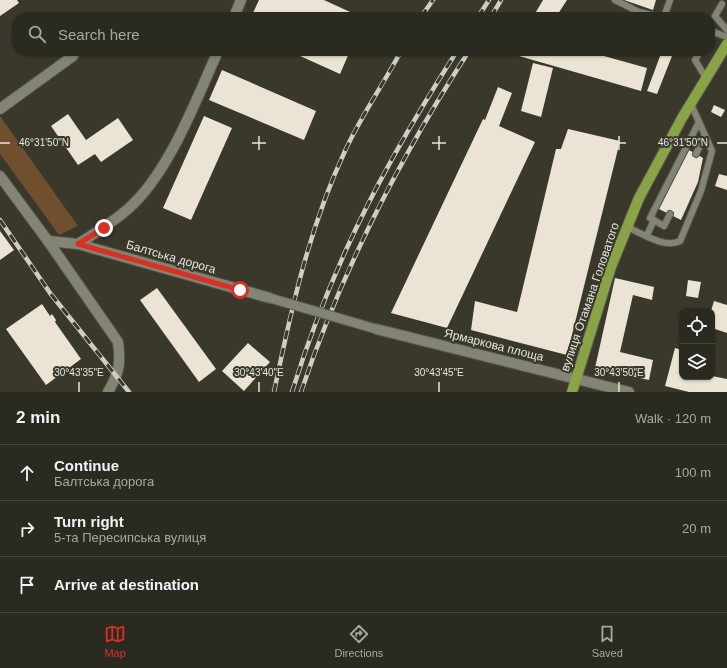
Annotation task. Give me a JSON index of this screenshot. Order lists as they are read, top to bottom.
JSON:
{
  "streets": {
    "main road": ["вулиця Отамана Головатого"],
    "street": ["Балтська дорога", "Ярмаркова площа"]
  },
  "crossings": [
    ["вулиця Отамана Головатого", "Ярмаркова площа"]
  ],
  "page": {
    "search": "Search here",
    "heading": ["2 min", "Walk · 120 m"],
    "list": [
      ["Continue", "Балтська дорога", "100 m"],
      ["Turn right", "5-та Пересипська вулиця", "20 m"],
      "Arrive at destination"
    ],
    "nav": ["Map", "Directions", "Saved"]
  },
  "coordinates": [
    "46°31'50\"N",
    "30°43'35\"E",
    "30°43'40\"E",
    "30°43'45\"E",
    "30°43'50\"E"
  ]
}
